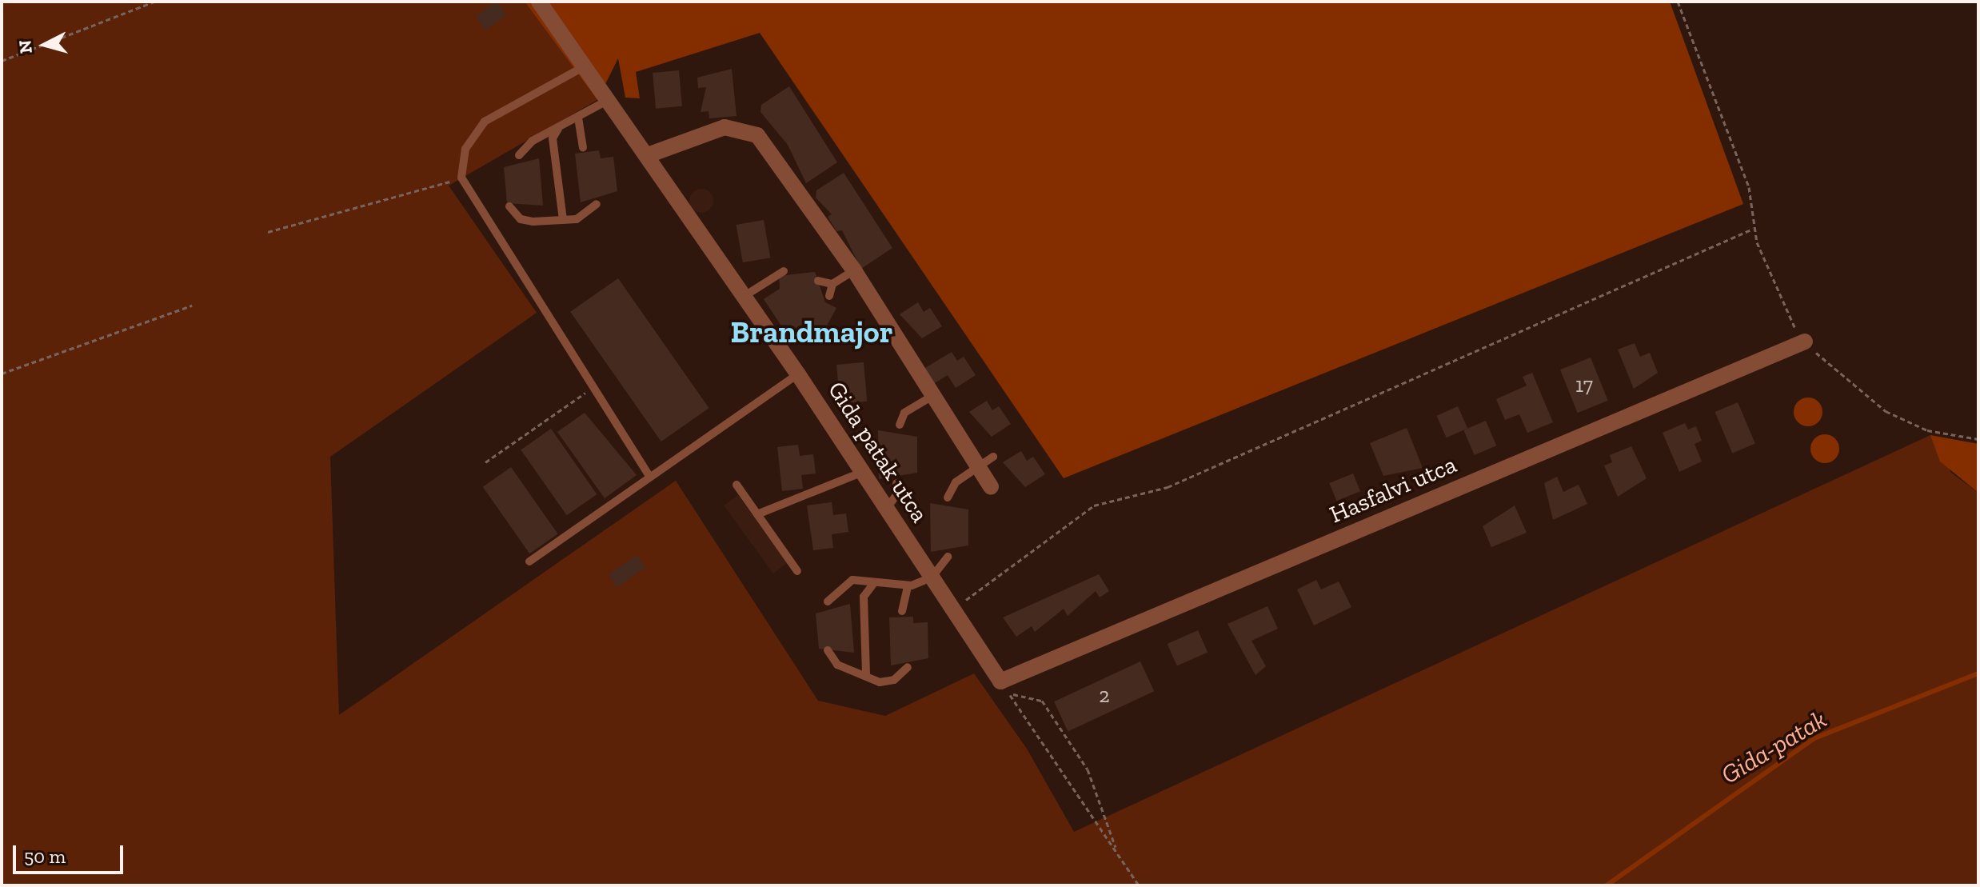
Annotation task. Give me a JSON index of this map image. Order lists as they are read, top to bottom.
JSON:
{
  "streets": {
    "street": ["Gida patak utca", "Hasfalvi utca"]
  },
  "crossings": [
    ["Gida patak utca", "Hasfalvi utca"]
  ],
  "districts": ["Brandmajor"],
  "water": ["Gida-patak"],
  "house_numbers": ["17", "2"],
  "scale_bar": "50 m",
  "north": "left"
}
